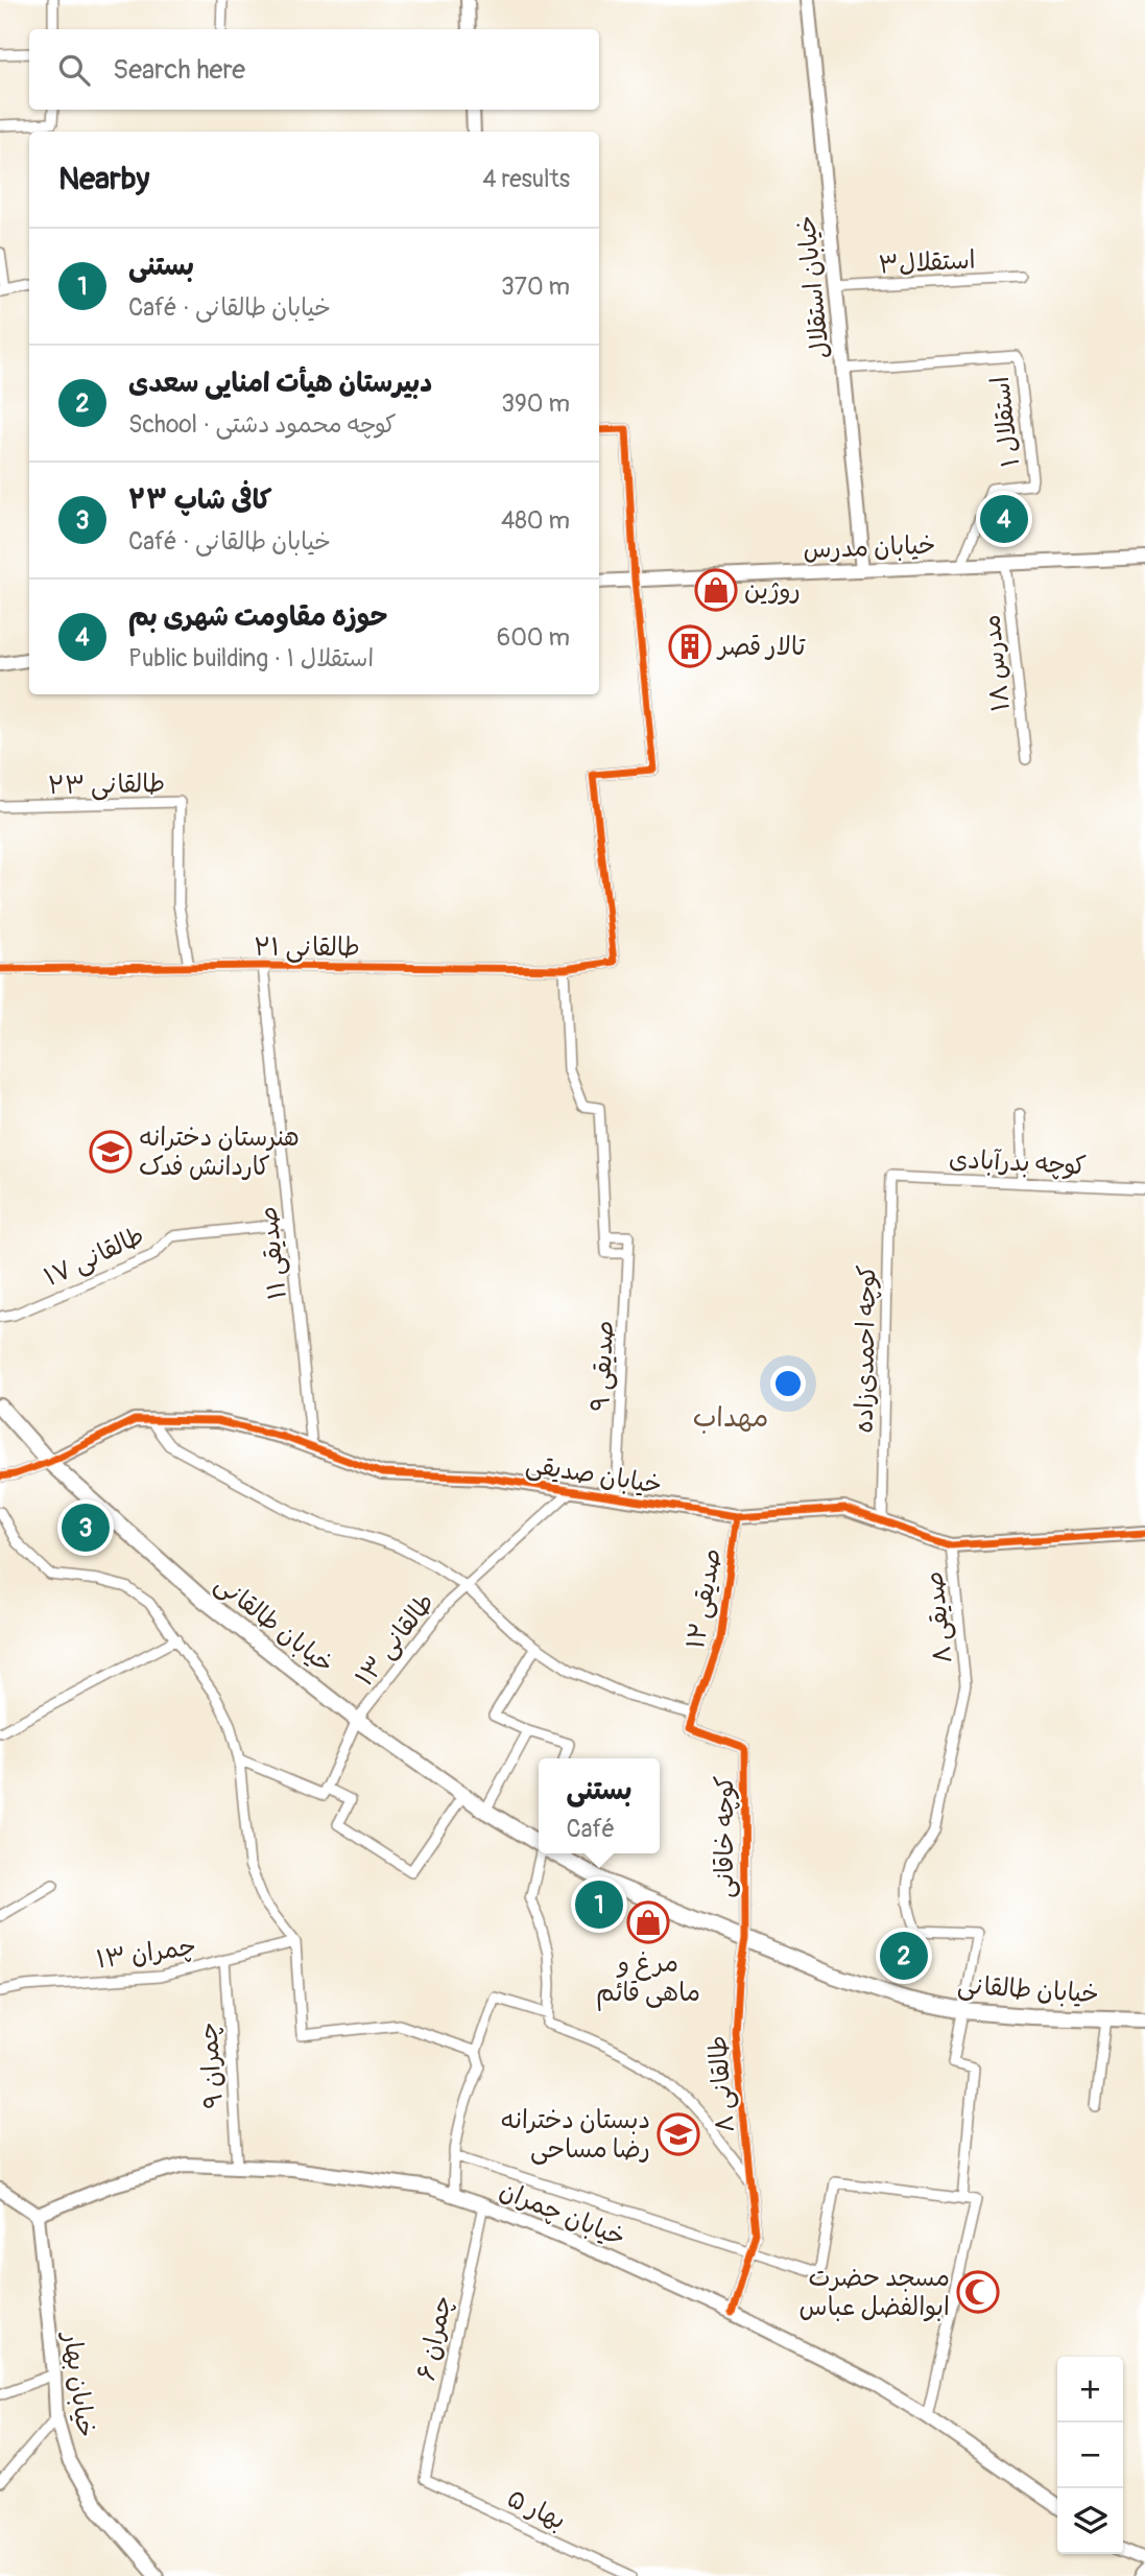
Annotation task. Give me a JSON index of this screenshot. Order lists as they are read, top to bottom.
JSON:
{
  "streets": {
    "main road": ["خیابان طالقانی"],
    "street": [
      "استقلال۳",
      "خیابان استقلال",
      "استقلال ۱",
      "خیابان مدرس",
      "مدرس ۱۸",
      "طالقانی ۲۳",
      "طالقانی ۲۱",
      "کوچه بدرآبادی",
      "صدیقی ۱۱",
      "طالقانی ۱۷",
      "کوچه احمدی‌زاده",
      "صدیقی ۹",
      "خیابان صدیقی",
      "صدیقی ۱۲",
      "صدیقی ۸",
      "طالقانی ۱۳",
      "کوچه خاقانی",
      "چمران ۱۳",
      "چمران ۹",
      "طالقانی ۸",
      "خیابان چمران",
      "چمران ۶",
      "خیابان بهار",
      "بهار ۵"
    ]
  },
  "crossings": [
    ["استقلال۳", "خیابان استقلال"],
    ["خیابان استقلال", "استقلال ۱"],
    ["خیابان استقلال", "خیابان مدرس"],
    ["استقلال ۱", "خیابان مدرس"],
    ["خیابان مدرس", "مدرس ۱۸"],
    ["خیابان مدرس", "طالقانی ۲۱"],
    ["طالقانی ۲۳", "طالقانی ۲۱"],
    ["طالقانی ۲۱", "صدیقی ۱۱"],
    ["کوچه بدرآبادی", "کوچه احمدی‌زاده"],
    ["صدیقی ۱۱", "طالقانی ۱۷"],
    ["صدیقی ۱۱", "خیابان صدیقی"],
    ["کوچه احمدی‌زاده", "خیابان صدیقی"],
    ["صدیقی ۹", "خیابان صدیقی"],
    ["خیابان صدیقی", "صدیقی ۱۲"],
    ["خیابان صدیقی", "صدیقی ۸"],
    ["خیابان صدیقی", "خیابان طالقانی"],
    ["خیابان صدیقی", "طالقانی ۱۳"],
    ["صدیقی ۱۲", "کوچه خاقانی"],
    ["صدیقی ۸", "خیابان طالقانی"],
    ["خیابان طالقانی", "طالقانی ۱۳"],
    ["خیابان طالقانی", "کوچه خاقانی"],
    ["خیابان طالقانی", "طالقانی ۸"],
    ["کوچه خاقانی", "طالقانی ۸"],
    ["چمران ۱۳", "چمران ۹"],
    ["چمران ۹", "خیابان چمران"],
    ["طالقانی ۸", "خیابان چمران"],
    ["خیابان چمران", "چمران ۶"],
    ["خیابان چمران", "خیابان بهار"],
    ["چمران ۶", "بهار ۵"]
  ],
  "districts": ["مهداب"],
  "places": {
    "shop": ["روژین", "مرغ و ماهی قائم"],
    "building": ["تالار قصر"],
    "school or university": ["هنرستان دخترانه کاردانش فدک", "دبستان دخترانه رضا مساحی"],
    "mosque": ["مسجد حضرت ابوالفضل عباس"]
  },
  "page": {
    "search": "Search here",
    "heading": ["Nearby", "4 results"],
    "list": [
      {
        "mark": "1",
        "name": "بستنی",
        "note": "Café · خیابان طالقانی",
        "value": "370 m"
      },
      {
        "mark": "2",
        "name": "دبیرستان هیأت امنایی سعدی",
        "note": "School · کوچه محمود دشتی",
        "value": "390 m"
      },
      {
        "mark": "3",
        "name": "کافی شاپ ۲۳",
        "note": "Café · خیابان طالقانی",
        "value": "480 m"
      },
      {
        "mark": "4",
        "name": "حوزه مقاومت شهری بم",
        "note": "Public building · استقلال ۱",
        "value": "600 m"
      }
    ],
    "pins": [
      "4",
      "3",
      "1",
      "2"
    ],
    "popup": ["بستنی", "Café"],
    "map_buttons": ["+", "−"]
  }
}
